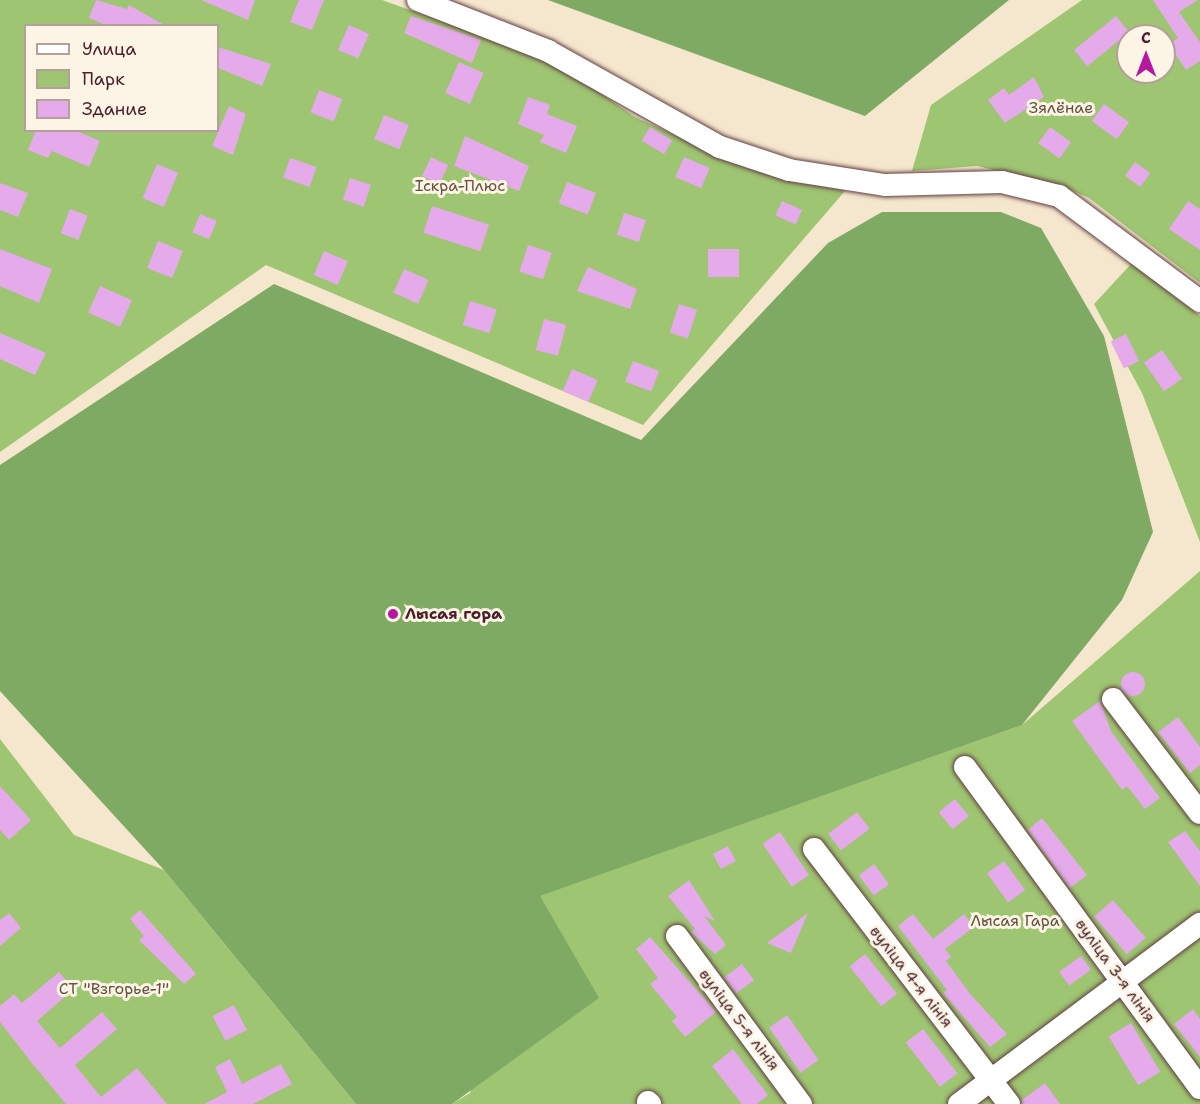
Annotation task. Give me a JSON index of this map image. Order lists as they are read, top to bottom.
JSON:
{
  "streets": {
    "street": ["вуліца 3-я лінія", "вуліца 4-я лінія", "вуліца 5-я лінія"]
  },
  "parks": [
    "Зялёнае",
    "Іскра-Плюс",
    "Лысая Гара",
    "СТ \"Взгорье-1\""
  ],
  "places": ["Лысая гора"],
  "legend": ["Улица", "Парк", "Здание"],
  "north": "top"
}
